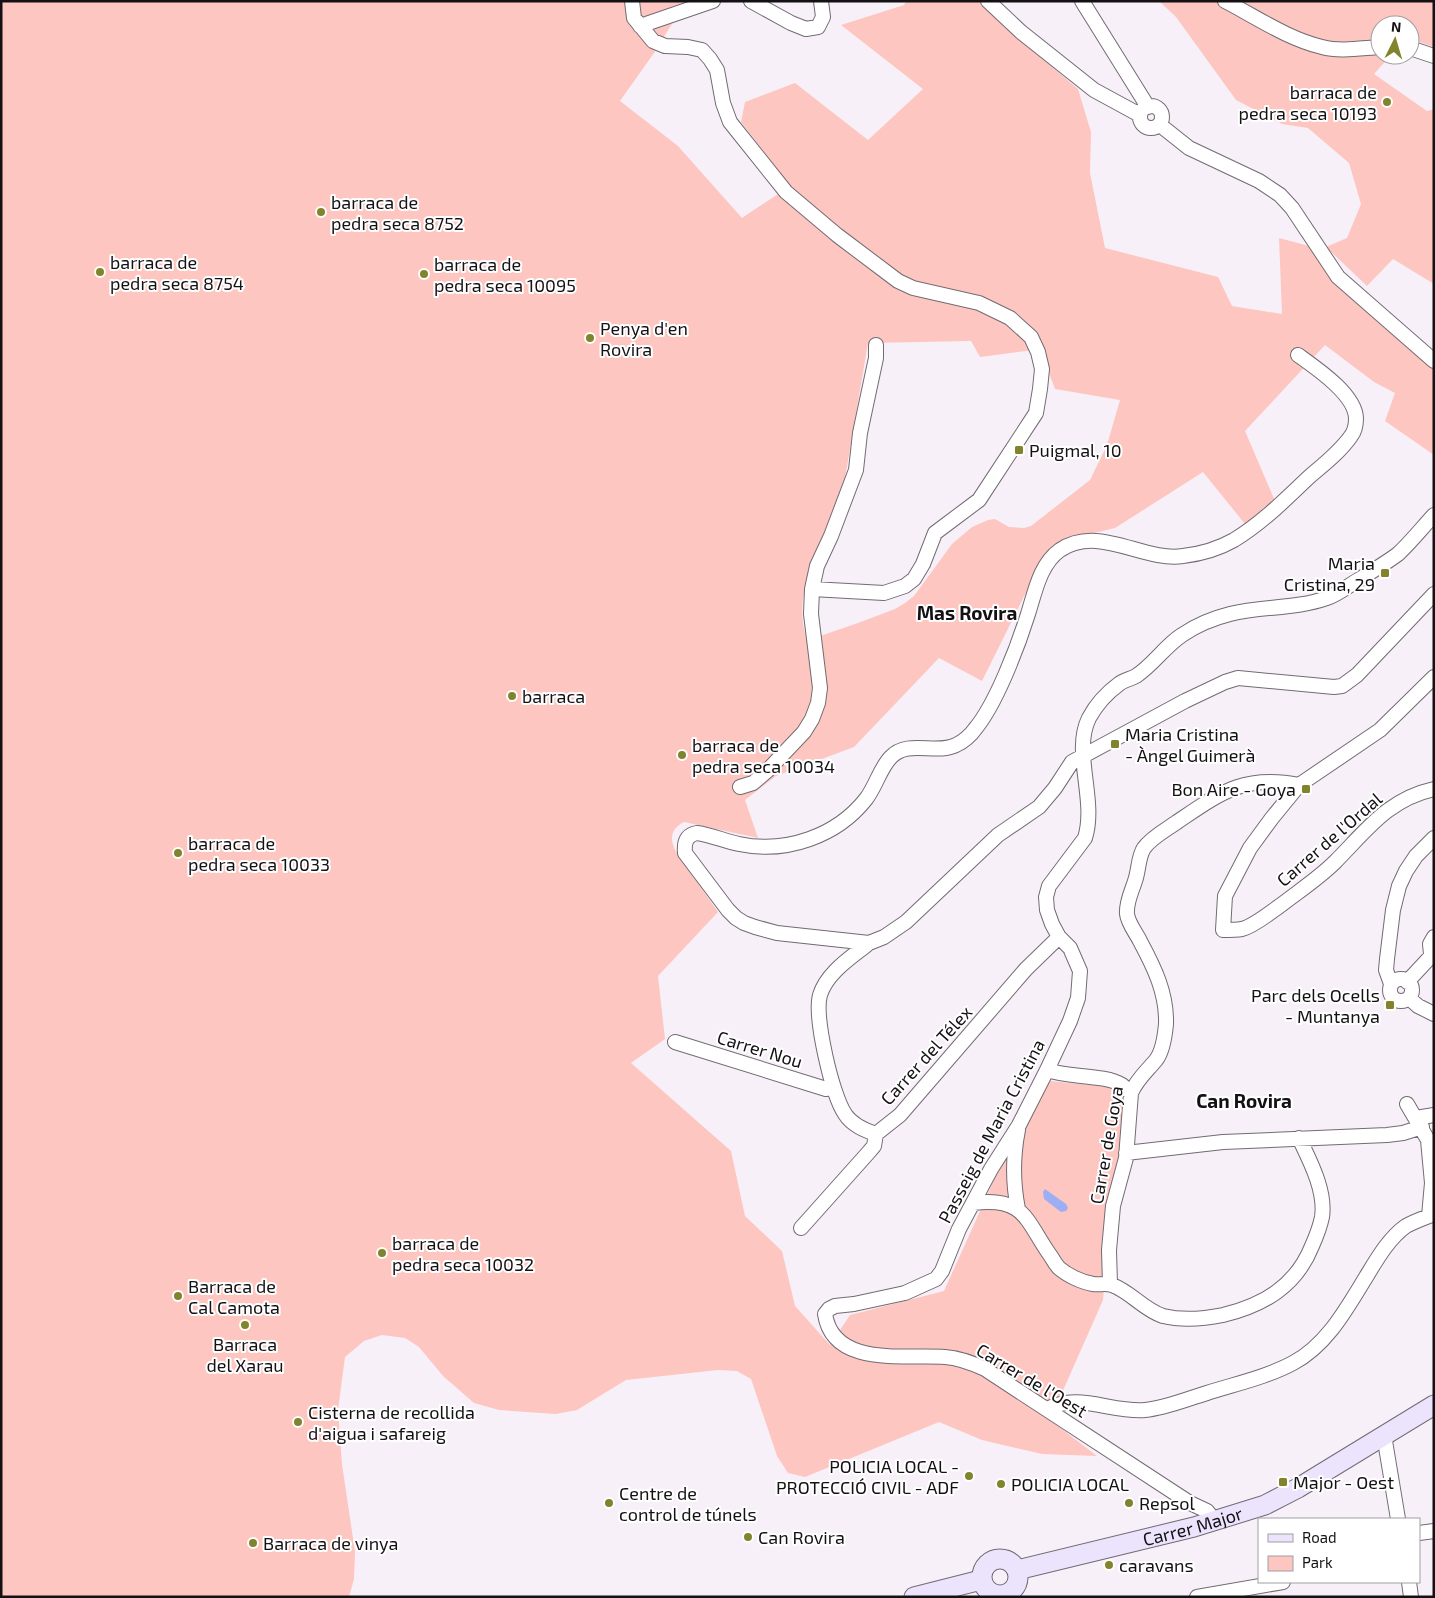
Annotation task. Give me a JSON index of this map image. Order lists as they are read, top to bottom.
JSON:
{
  "streets": {
    "street": [
      "Carrer de l'Ordal",
      "Carrer Nou",
      "Carrer del Télex",
      "Passeig de Maria Cristina",
      "Carrer de Goya",
      "Carrer de l'Oest",
      "Carrer Major"
    ]
  },
  "crossings": [
    ["Carrer de l'Ordal", "Carrer de Goya"],
    ["Carrer del Télex", "Passeig de Maria Cristina"],
    ["Passeig de Maria Cristina", "Carrer de l'Oest"],
    ["Carrer de l'Oest", "Carrer Major"]
  ],
  "districts": ["Mas Rovira", "Can Rovira"],
  "places": {
    "other": [
      "barraca de pedra seca 10193",
      "barraca de pedra seca 8752",
      "barraca de pedra seca 8754",
      "barraca de pedra seca 10095",
      "Penya d'en Rovira",
      "barraca",
      "barraca de pedra seca 10034",
      "barraca de pedra seca 10033",
      "barraca de pedra seca 10032",
      "Barraca de Cal Camota",
      "Barraca del Xarau",
      "Cisterna de recollida d'aigua i safareig",
      "POLICIA LOCAL - PROTECCIÓ CIVIL - ADF",
      "POLICIA LOCAL",
      "Centre de control de túnels",
      "Repsol",
      "Can Rovira",
      "Barraca de vinya",
      "caravans"
    ],
    "transit": [
      "Puigmal, 10",
      "Maria Cristina, 29",
      "Maria Cristina - Àngel Guimerà",
      "Bon Aire - Goya",
      "Parc dels Ocells - Muntanya",
      "Major - Oest"
    ]
  },
  "legend": ["Road", "Park"],
  "north": "top"
}
